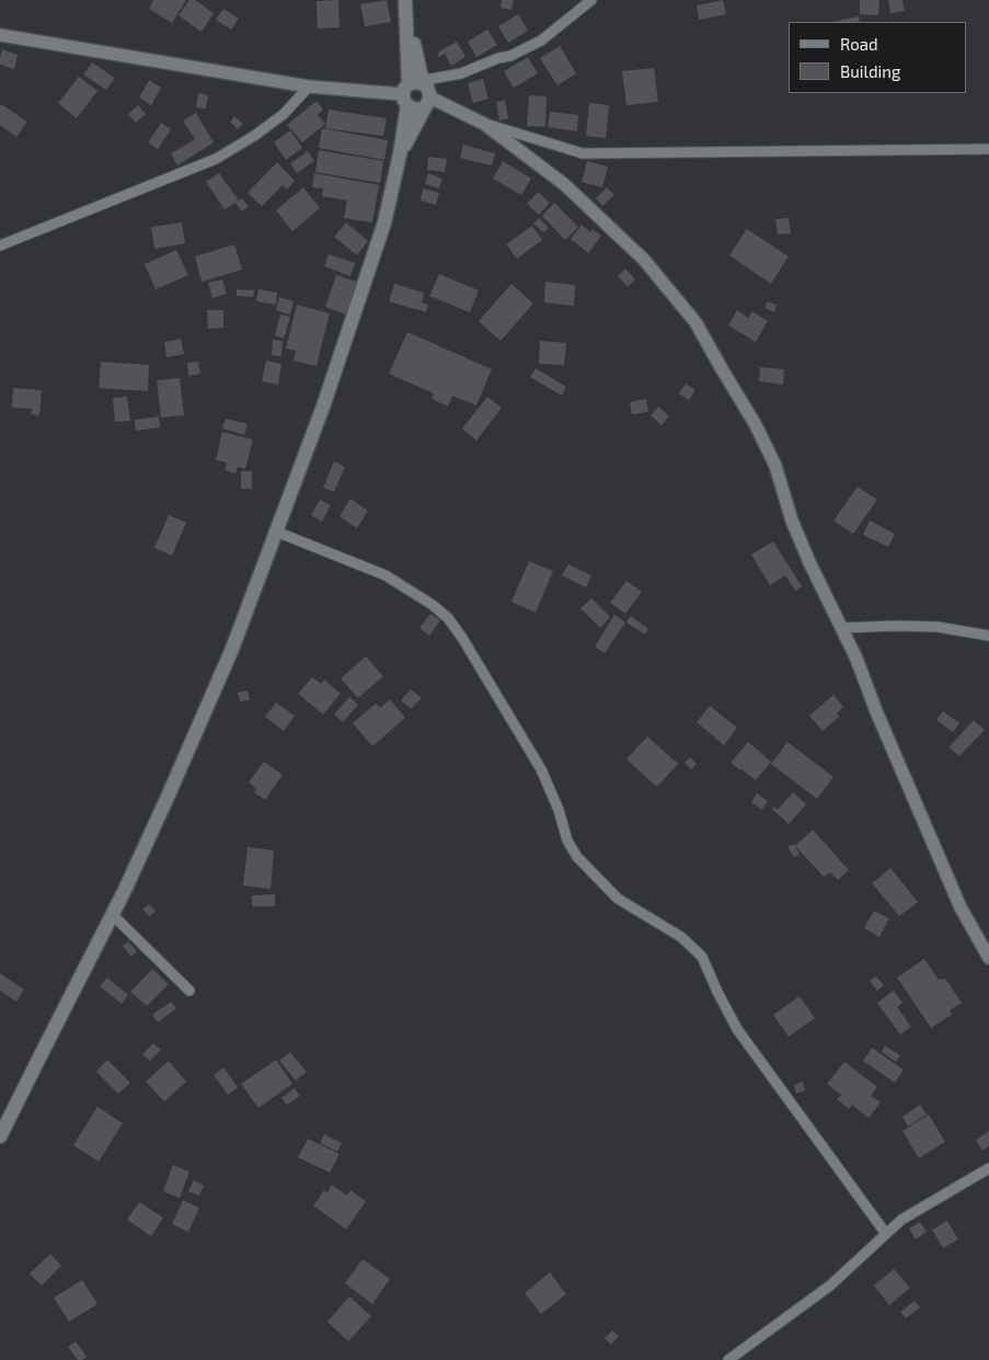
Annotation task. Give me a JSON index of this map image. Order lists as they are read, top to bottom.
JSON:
{
  "legend": ["Road", "Building"]
}
